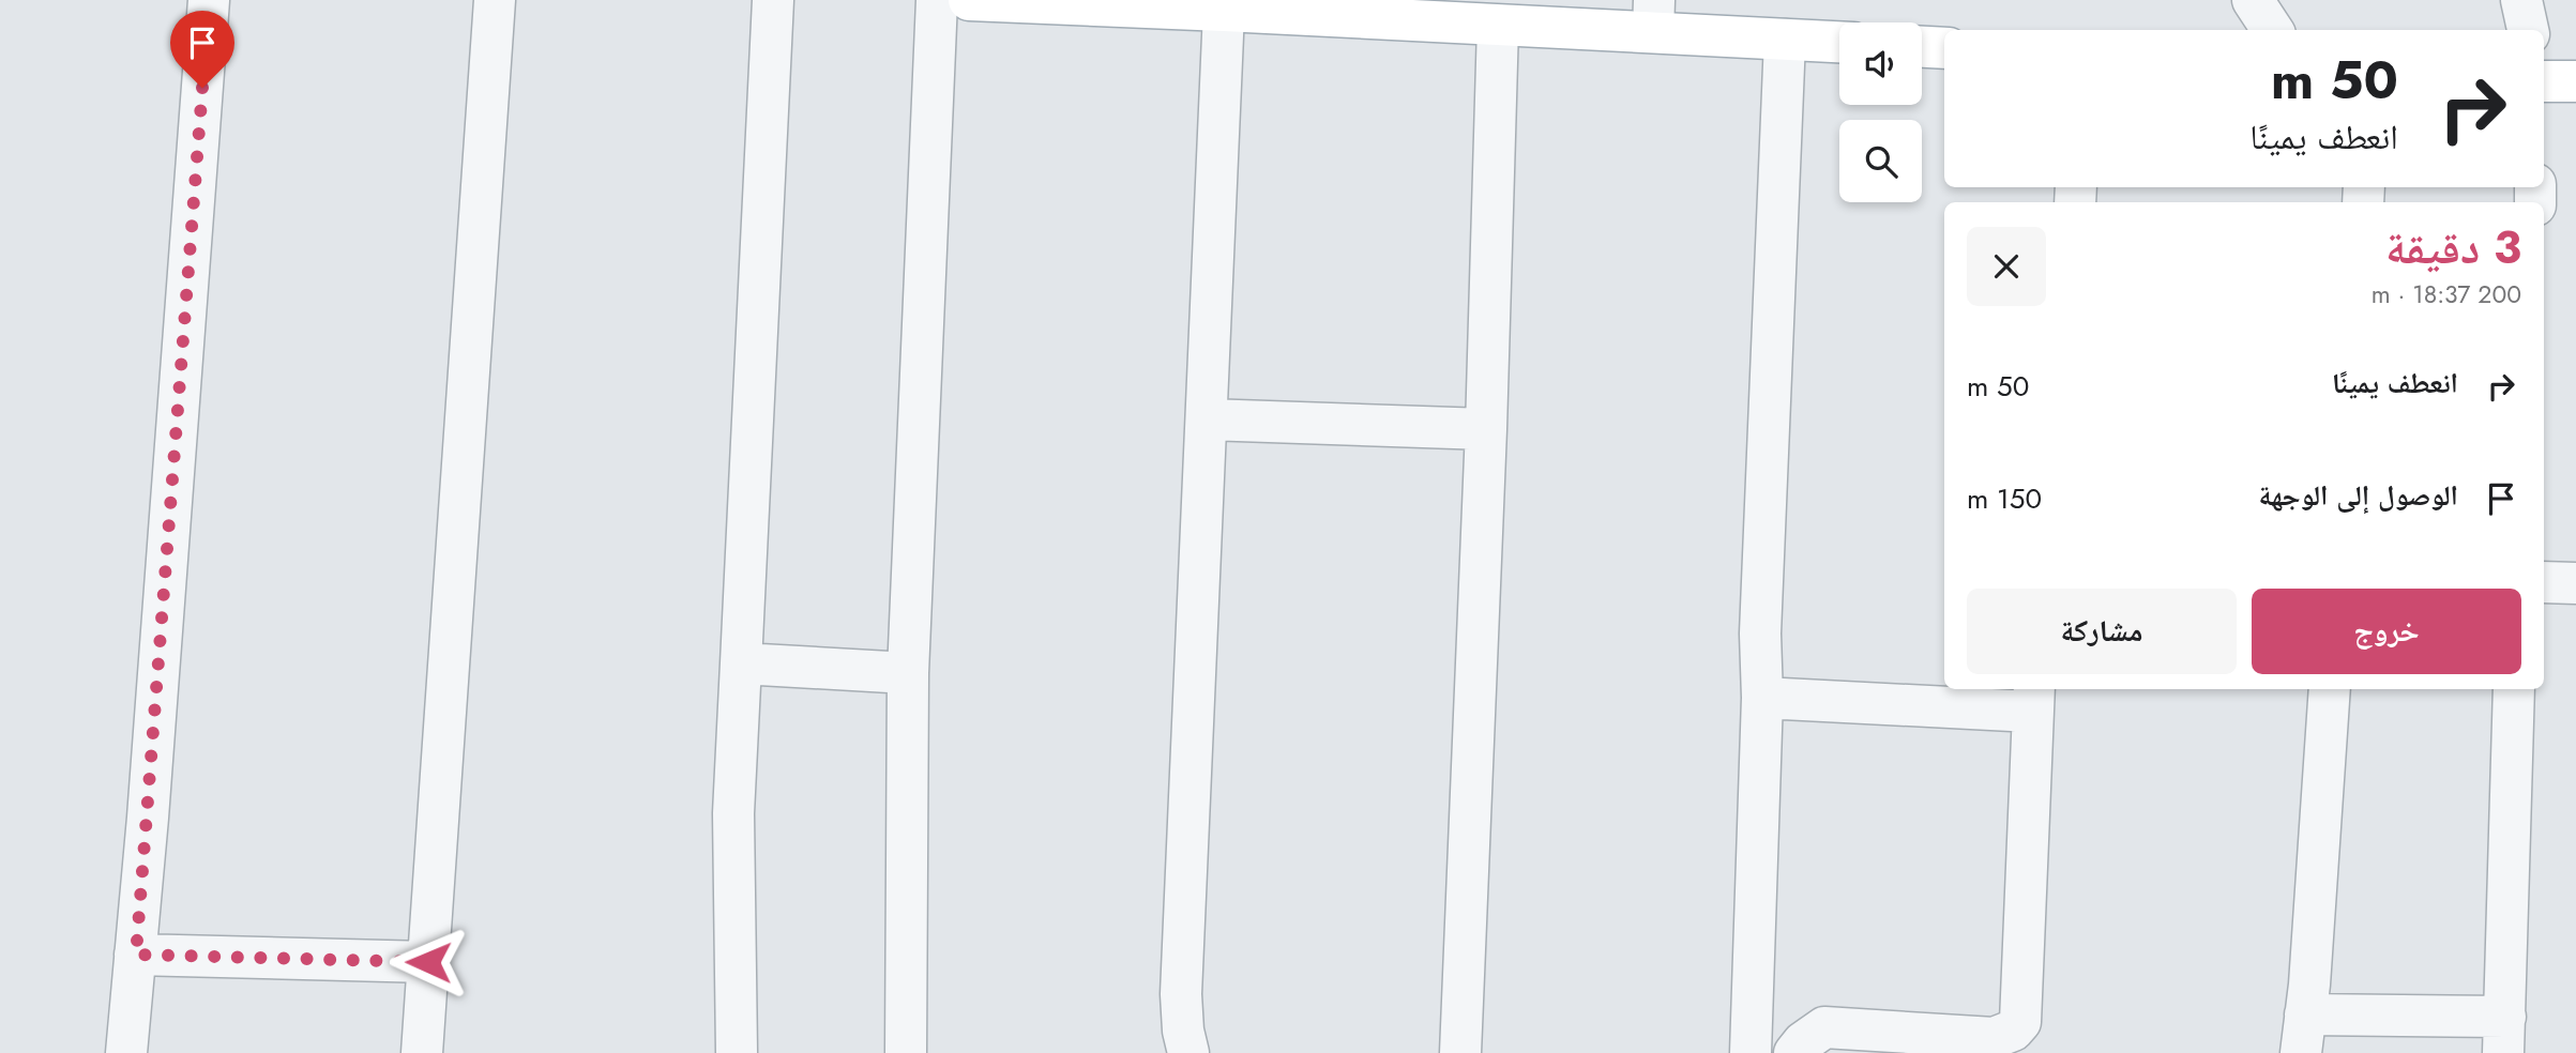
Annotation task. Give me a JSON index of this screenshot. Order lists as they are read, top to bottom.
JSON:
{
  "page": {
    "turn": ["50 m", "انعطف يمينًا"],
    "heading": ["3 دقيقة", "200 m · 18:37"],
    "list": [
      {
        "name": "انعطف يمينًا",
        "value": "50 m"
      },
      {
        "name": "الوصول إلى الوجهة",
        "value": "150 m"
      }
    ],
    "buttons": ["خروج", "مشاركة"]
  }
}
